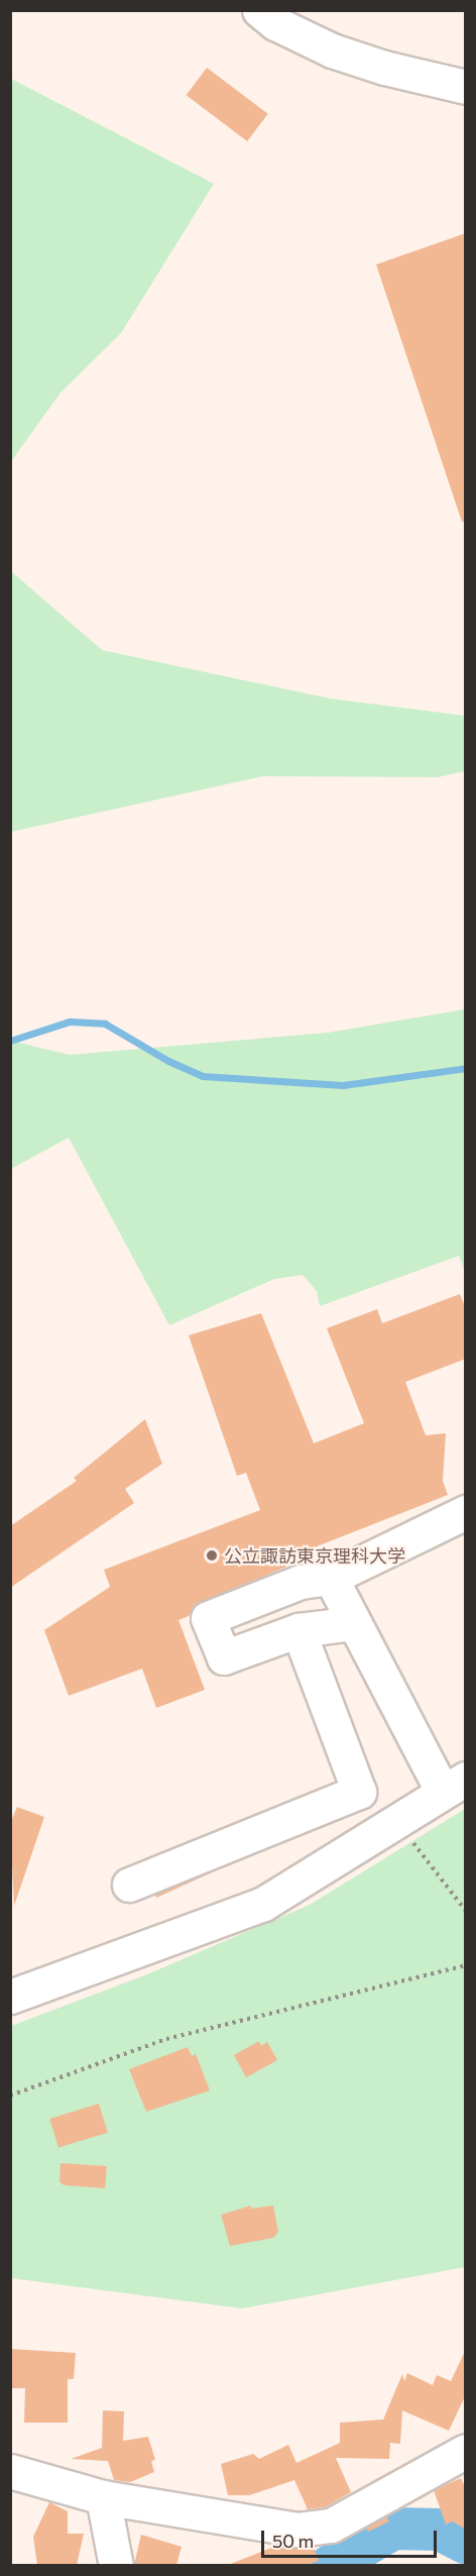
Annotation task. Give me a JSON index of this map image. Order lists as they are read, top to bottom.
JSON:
{
  "places": ["公立諏訪東京理科大学"],
  "scale_bar": "50 m"
}
